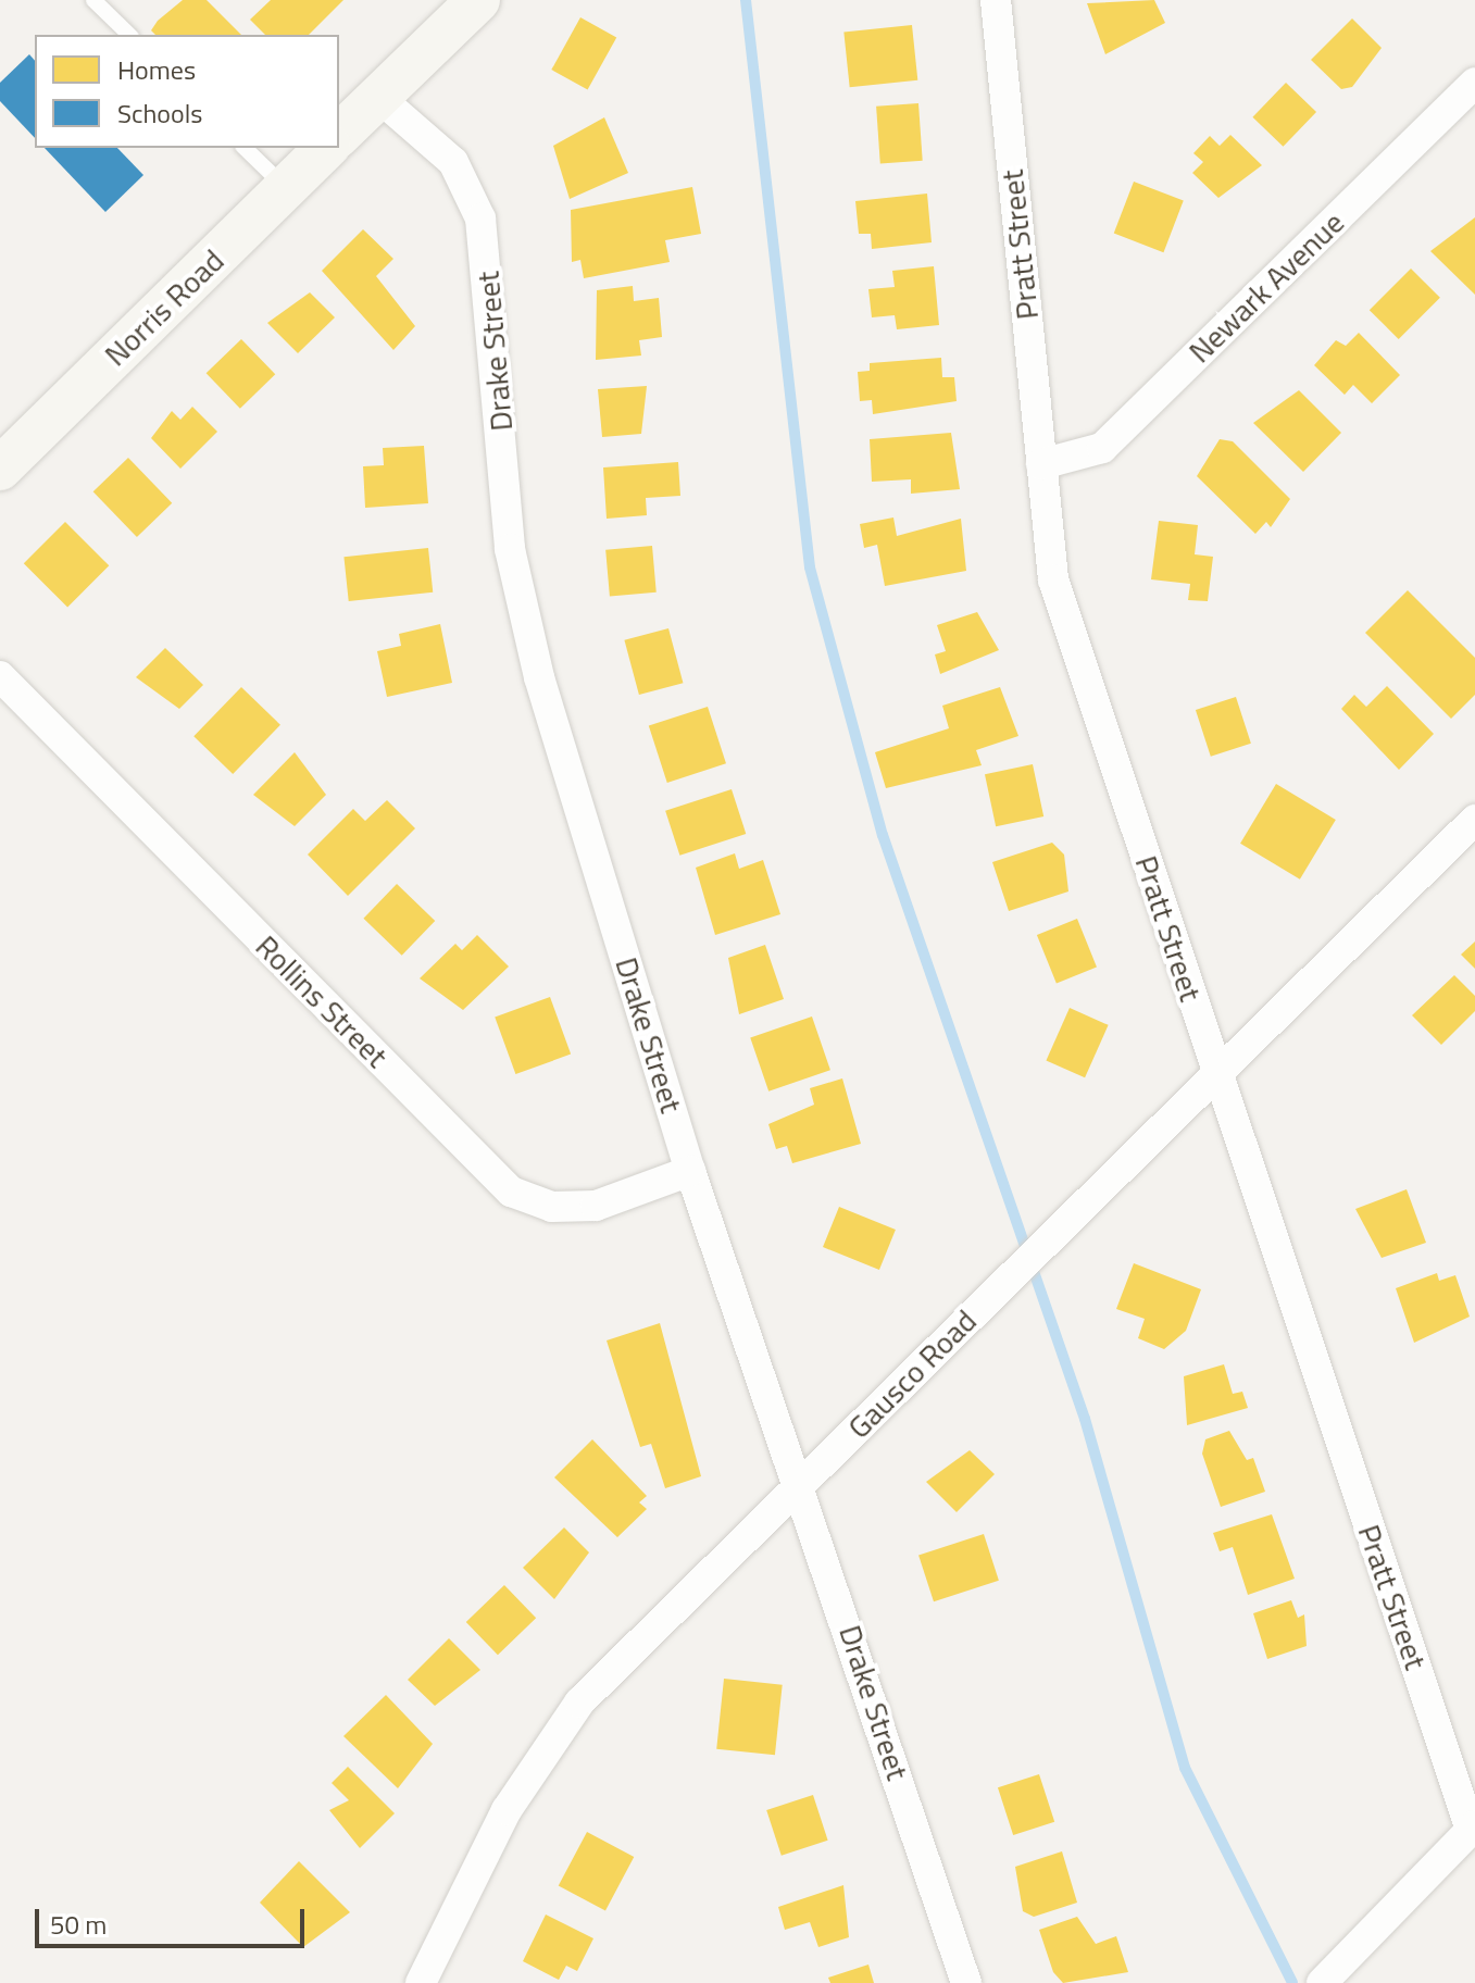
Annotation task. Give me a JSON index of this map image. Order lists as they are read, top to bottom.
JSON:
{
  "streets": {
    "main road": ["Norris Road"],
    "street": [
      "Pratt Street",
      "Newark Avenue",
      "Drake Street",
      "Rollins Street",
      "Gausco Road"
    ]
  },
  "crossings": [
    ["Pratt Street", "Newark Avenue"],
    ["Pratt Street", "Gausco Road"],
    ["Drake Street", "Rollins Street"],
    ["Drake Street", "Gausco Road"]
  ],
  "legend": ["Homes", "Schools"],
  "scale_bar": "50 m"
}
